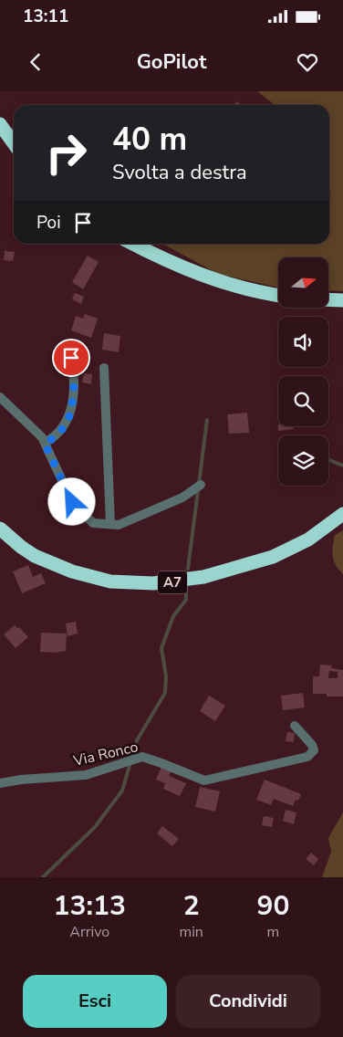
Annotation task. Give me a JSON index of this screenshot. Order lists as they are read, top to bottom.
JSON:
{
  "streets": {
    "highway": ["A7"],
    "street": ["Via Ronco"]
  },
  "north": "right",
  "page": {
    "status": "13:11",
    "header": "GoPilot",
    "turn": ["40 m", "Svolta a destra"],
    "then": "Poi",
    "eta": [
      "13:13",
      "Arrivo",
      "2",
      "min",
      "90",
      "m"
    ],
    "buttons": ["Esci", "Condividi"]
  }
}
